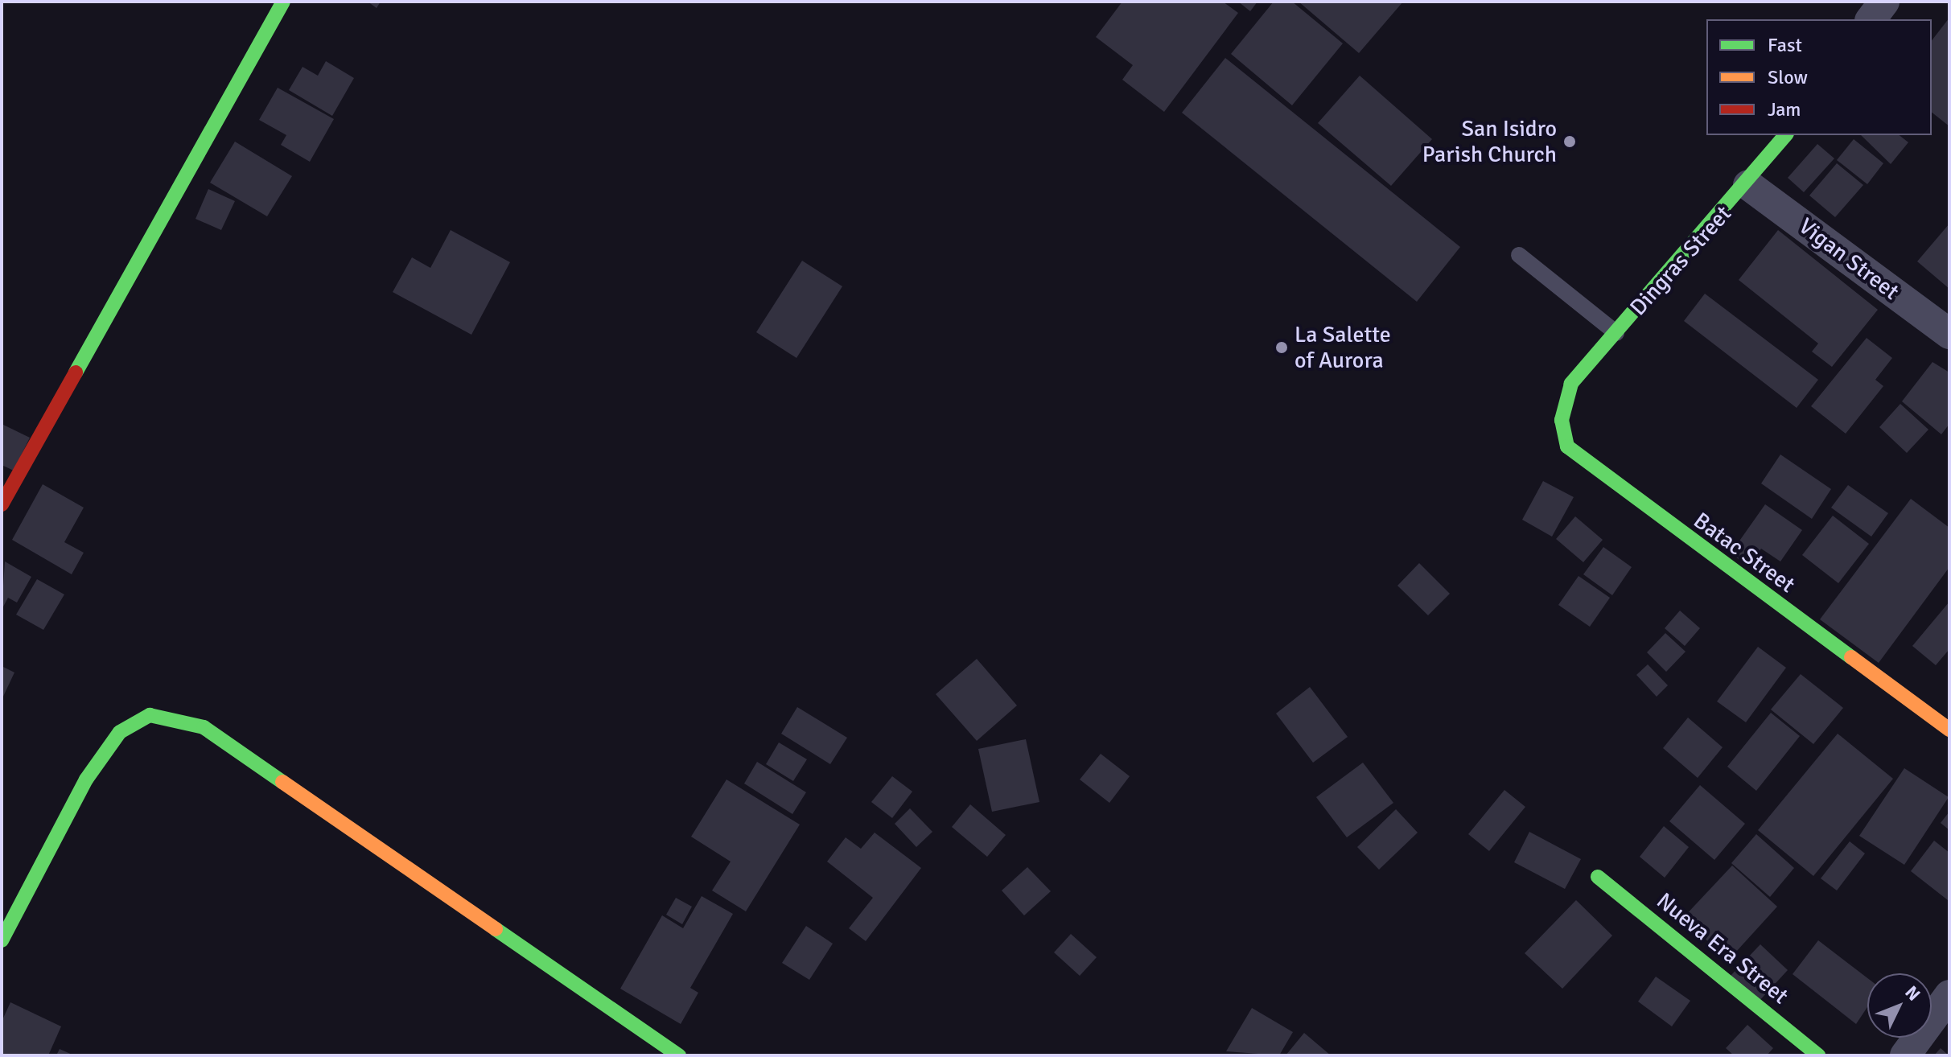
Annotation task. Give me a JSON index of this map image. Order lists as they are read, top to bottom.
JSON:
{
  "streets": {
    "street": [
      "Vigan Street",
      "Dingras Street",
      "Batac Street",
      "Nueva Era Street"
    ]
  },
  "crossings": [
    ["Vigan Street", "Dingras Street"],
    ["Dingras Street", "Batac Street"]
  ],
  "places": ["San Isidro Parish Church", "La Salette of Aurora"],
  "legend": ["Fast", "Slow", "Jam"],
  "north": "top right"
}
